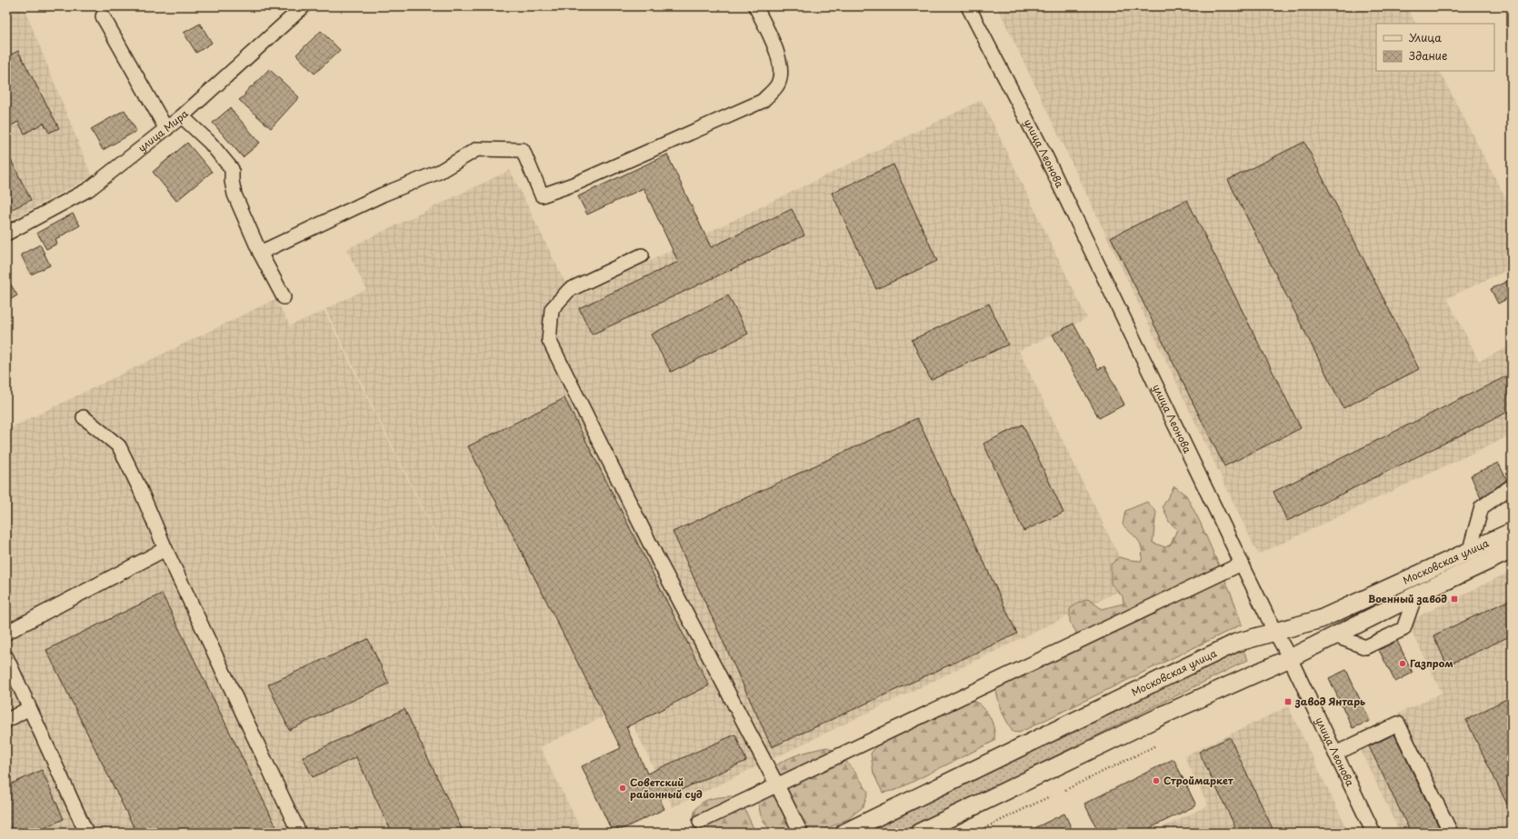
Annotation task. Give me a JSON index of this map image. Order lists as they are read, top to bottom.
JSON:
{
  "streets": {
    "main road": ["Московская улица"],
    "street": ["улица Мира", "улица Леонова"]
  },
  "crossings": [
    ["улица Леонова", "Московская улица"]
  ],
  "places": {
    "transit": ["Военный завод", "завод Янтарь"],
    "other": ["Газпром", "Строймаркет", "Советский районный суд"]
  },
  "legend": ["Улица", "Здание"]
}
